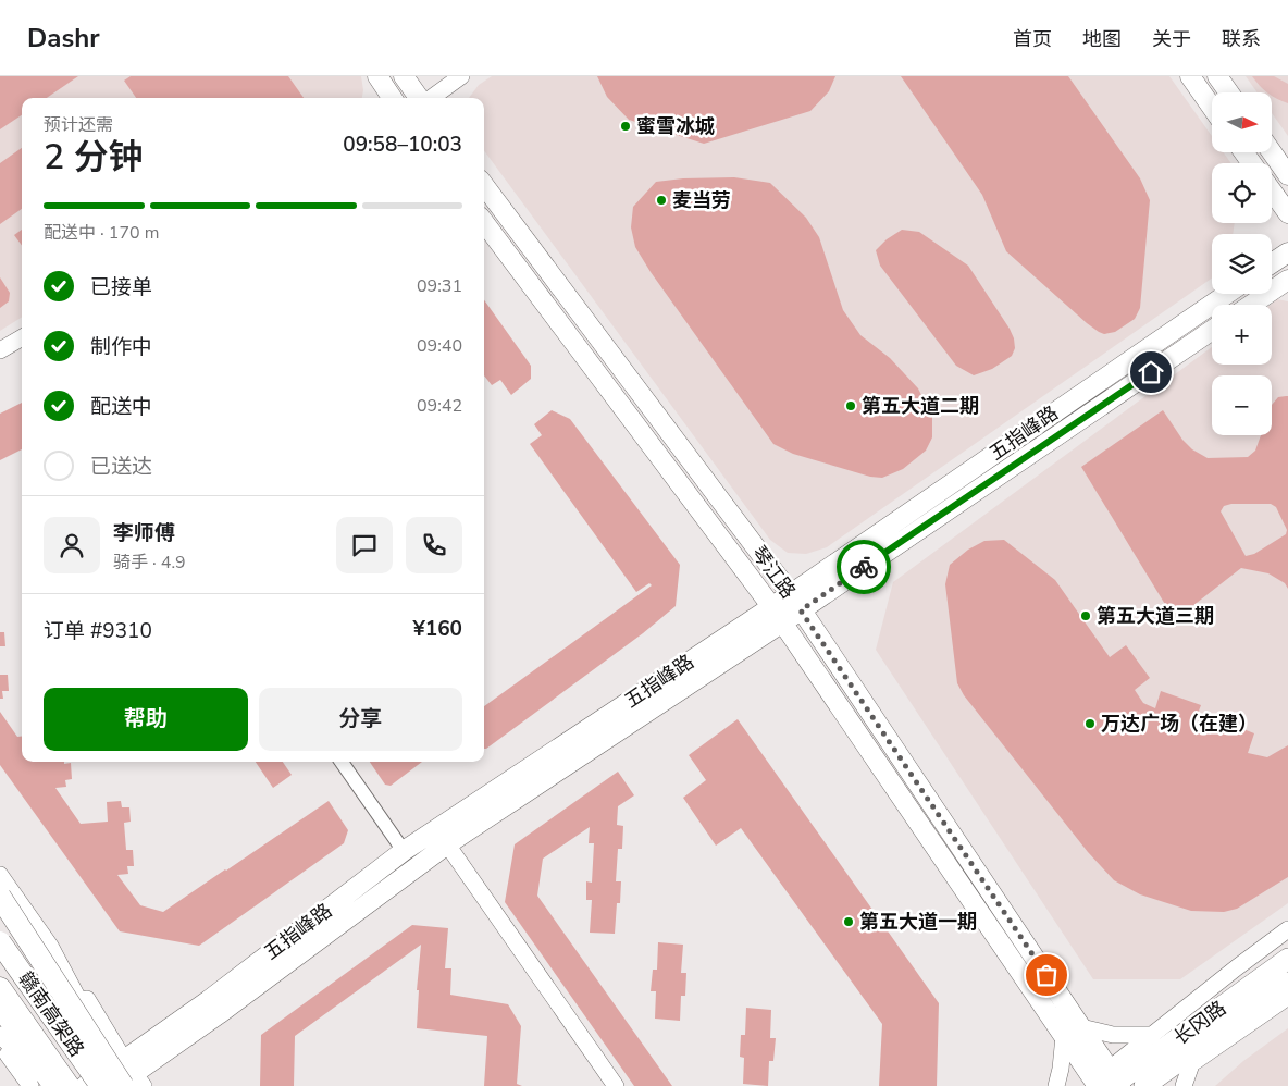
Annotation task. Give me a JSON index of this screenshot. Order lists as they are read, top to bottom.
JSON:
{
  "streets": {
    "highway": ["赣南高架路"],
    "main road": ["五指峰路", "琴江路", "长冈路"]
  },
  "crossings": [
    ["五指峰路", "琴江路"],
    ["琴江路", "长冈路"]
  ],
  "places": [
    "蜜雪冰城",
    "麦当劳",
    "第五大道二期",
    "第五大道三期",
    "万达广场（在建）",
    "第五大道一期"
  ],
  "north": "right",
  "page": {
    "header": "Dashr",
    "nav": [
      "首页",
      "地图",
      "关于",
      "联系"
    ],
    "map_buttons": ["+", "−"],
    "heading": ["2 分钟", "预计还需", "09:58–10:03"],
    "panel": [
      "李师傅",
      "骑手 · 4.9",
      "订单 #9310",
      "¥160"
    ],
    "bar": "配送中 · 170 m",
    "list": [
      ["已接单", "09:31"],
      ["制作中", "09:40"],
      ["配送中", "09:42"],
      "已送达"
    ],
    "buttons": ["帮助", "分享"]
  }
}
